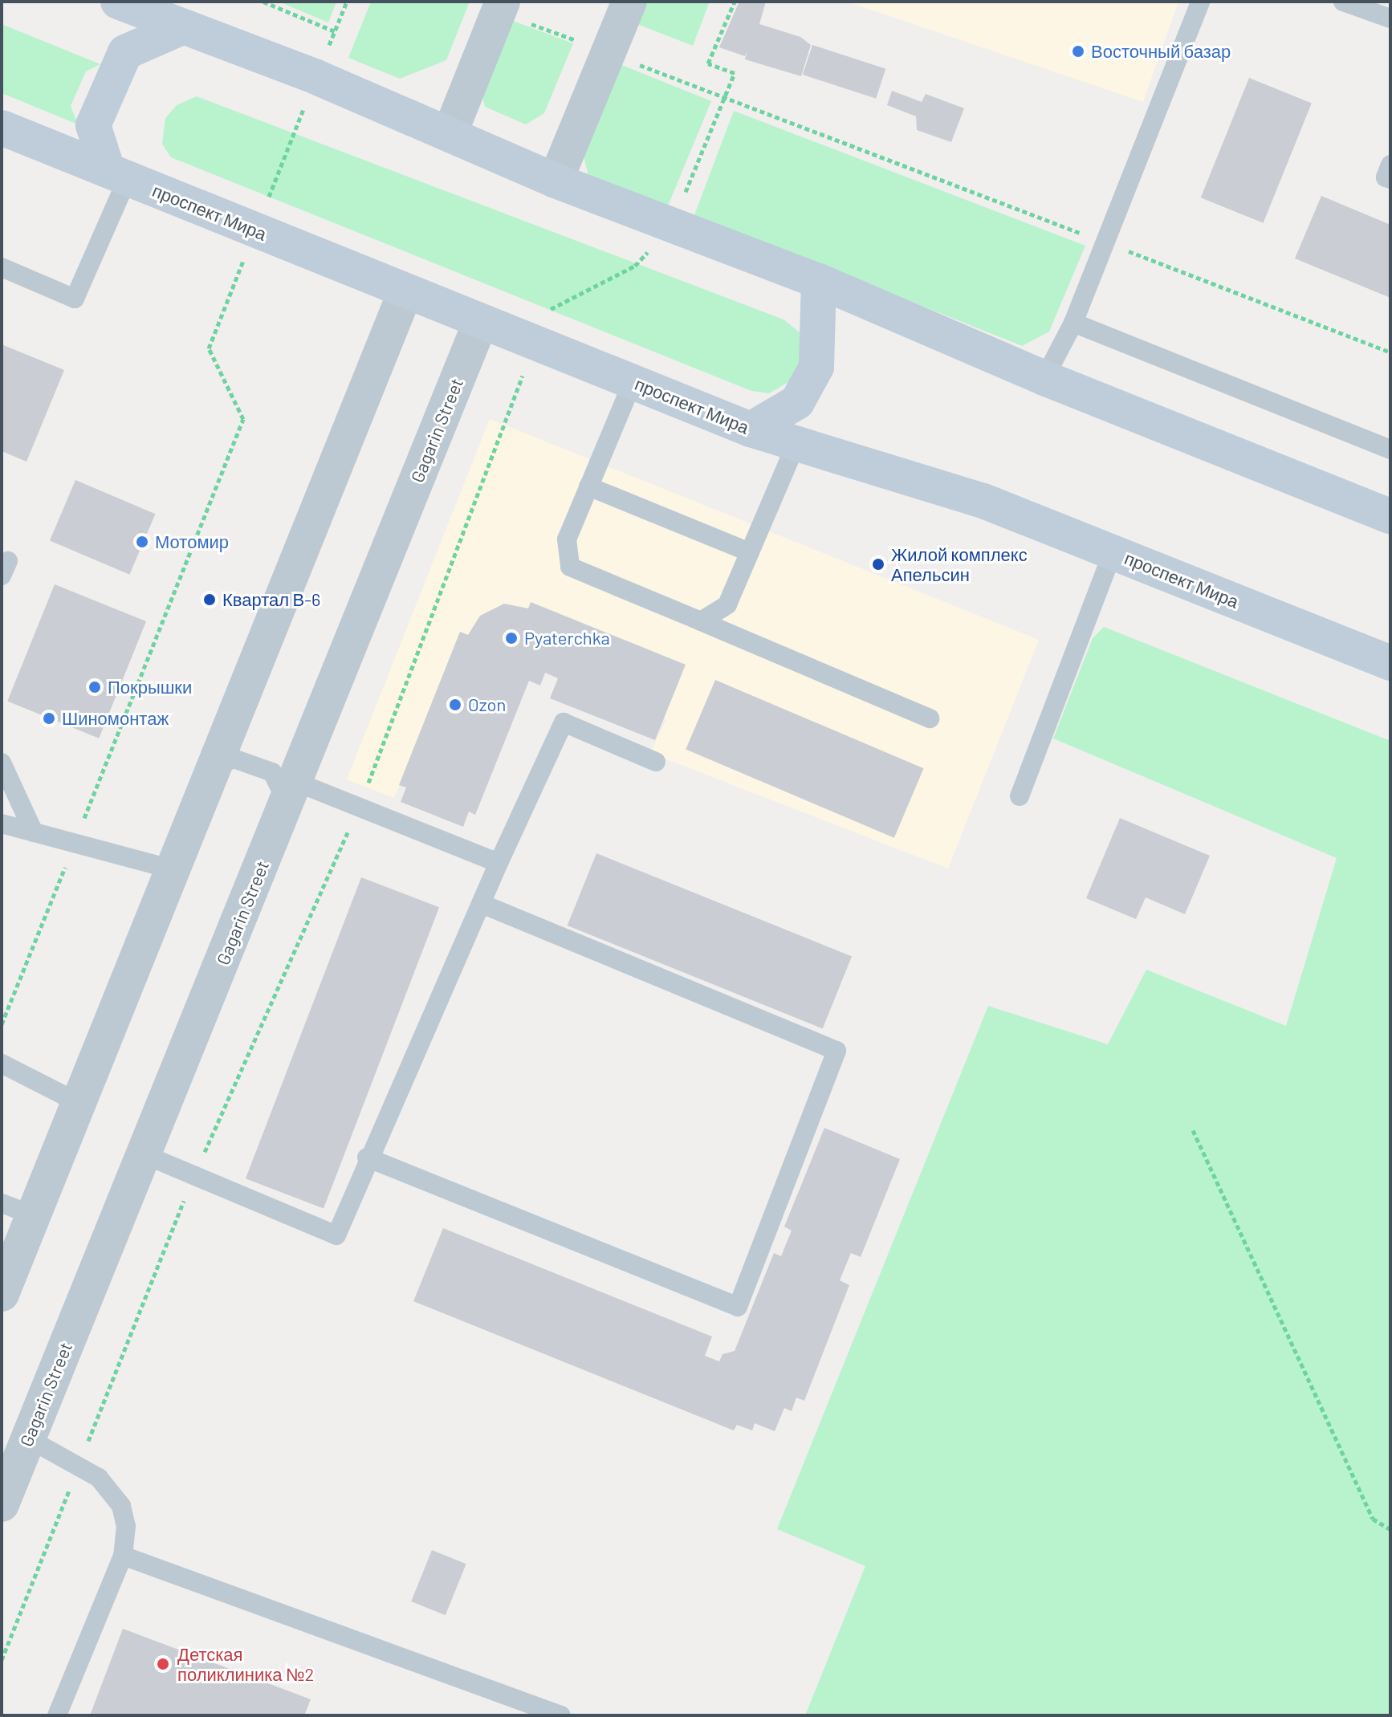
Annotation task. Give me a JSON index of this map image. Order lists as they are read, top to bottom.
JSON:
{
  "streets": {
    "main road": ["проспект Мира"],
    "street": ["Gagarin Street"]
  },
  "crossings": [
    ["проспект Мира", "Gagarin Street"]
  ],
  "places": [
    "Восточный базар",
    "Мотомир",
    "Жилой комплекс Апельсин",
    "Квартал В-6",
    "Pyaterchka",
    "Покрышки",
    "Ozon",
    "Шиномонтаж",
    "Детская поликлиника №2"
  ]
}
